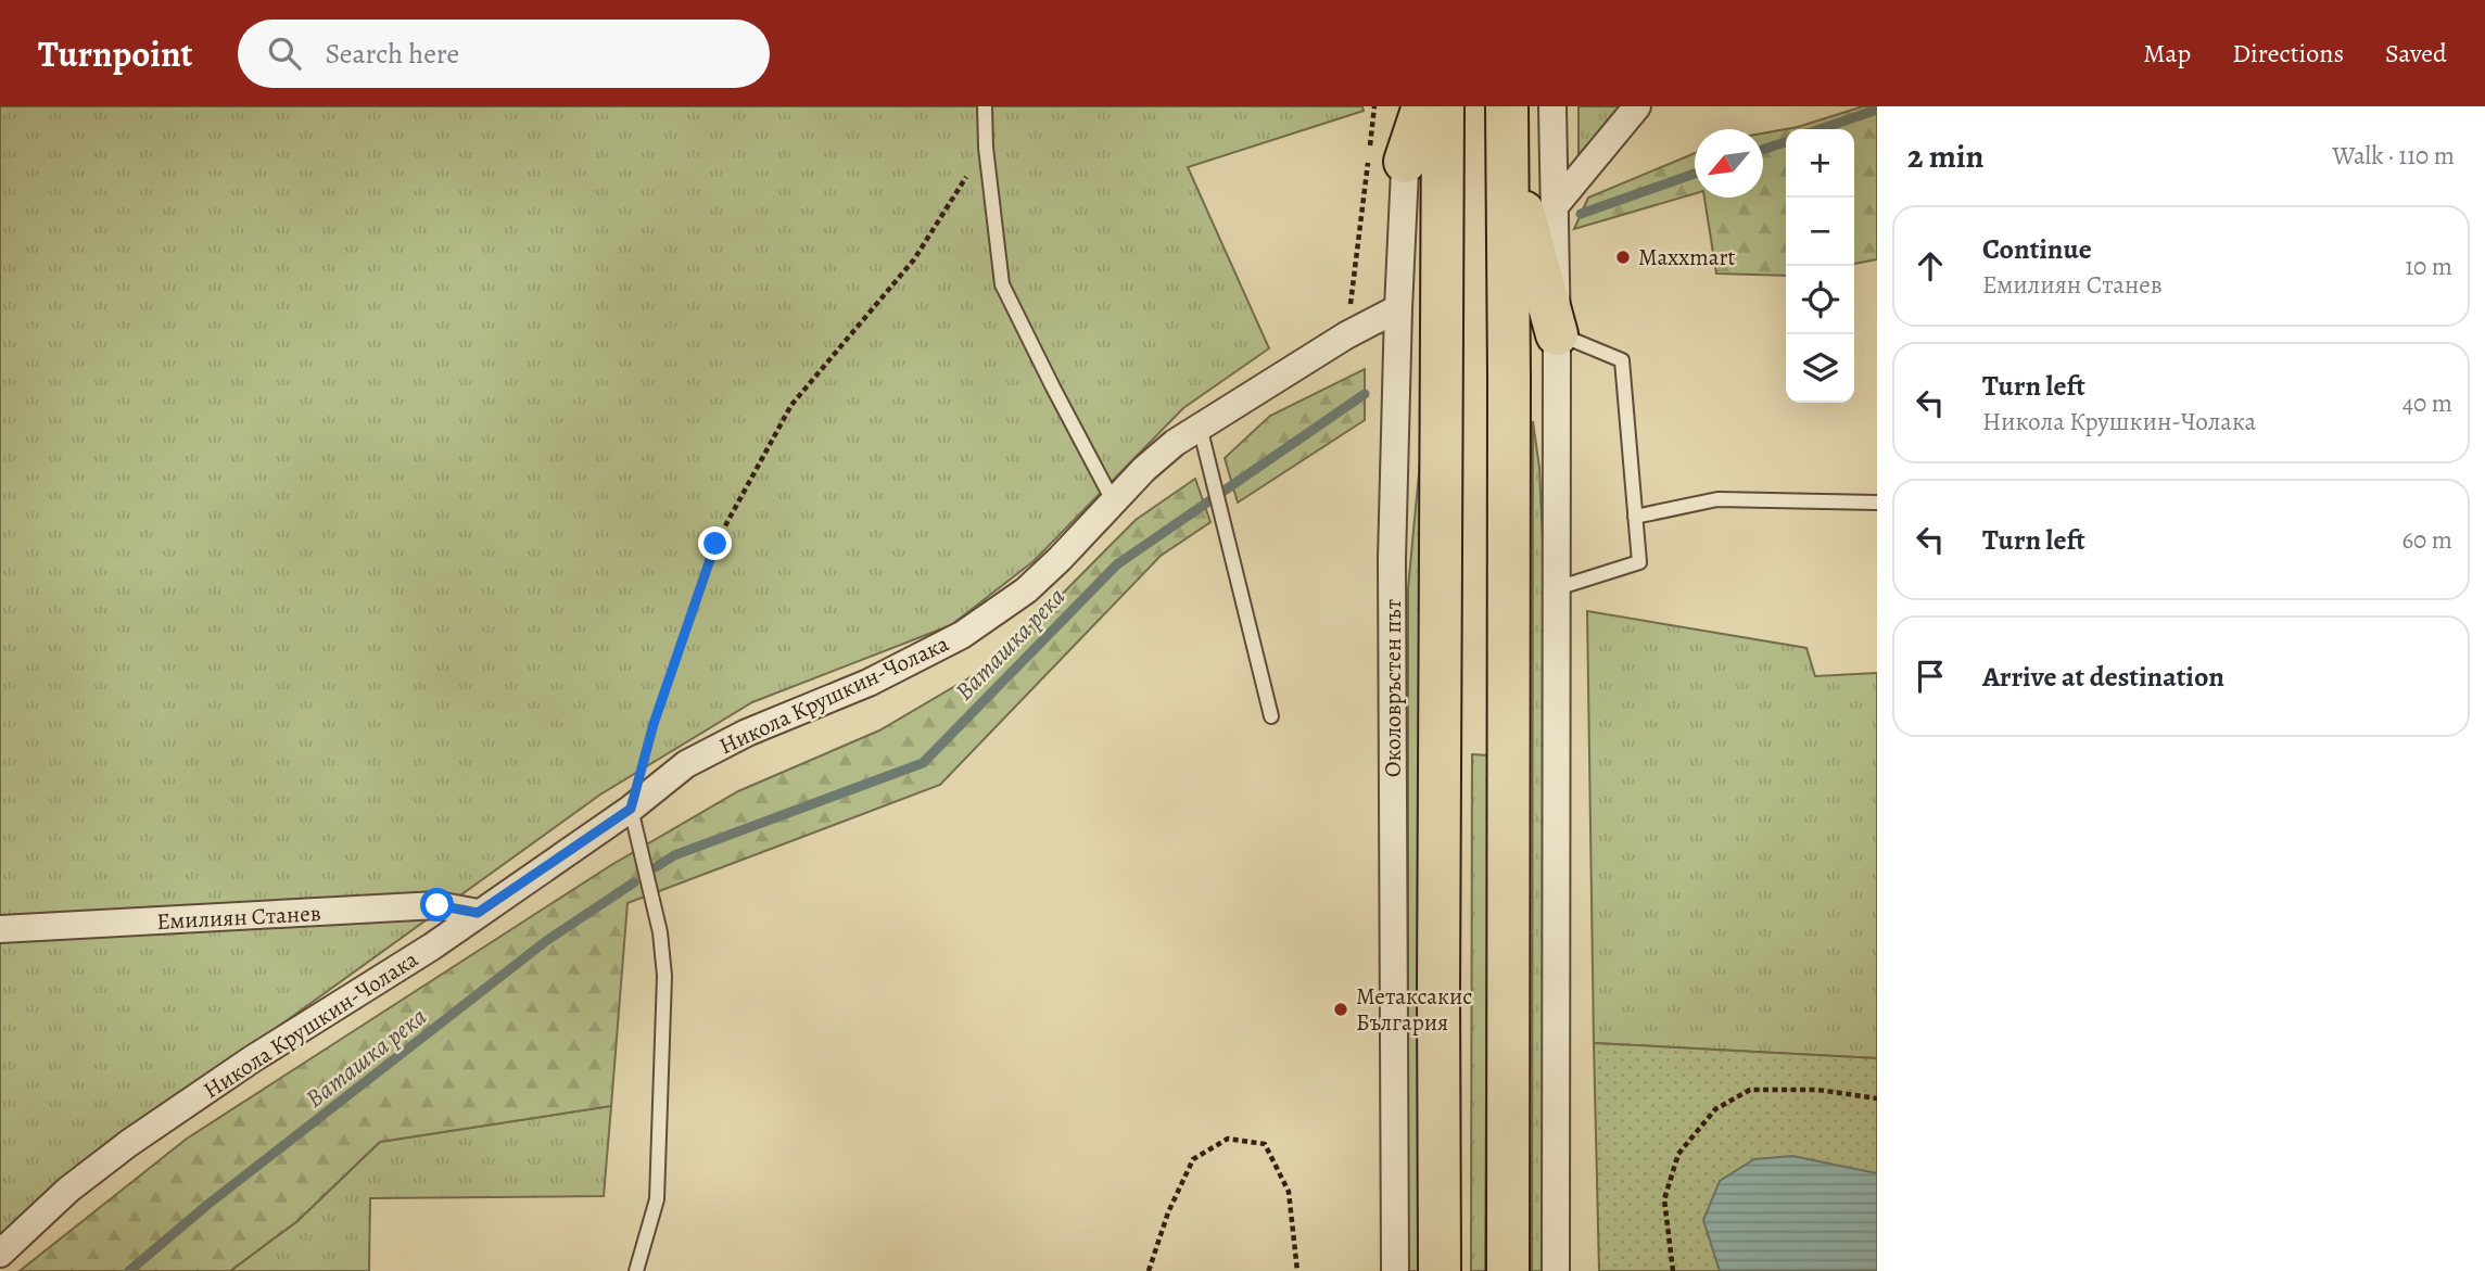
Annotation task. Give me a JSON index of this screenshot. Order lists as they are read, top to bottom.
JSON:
{
  "streets": {
    "highway": ["Околовръстен път"],
    "street": ["Никола Крушкин-Чолака", "Емилиян Станев"]
  },
  "crossings": [
    ["Околовръстен път", "Никола Крушкин-Чолака"],
    ["Никола Крушкин-Чолака", "Емилиян Станев"]
  ],
  "water": ["Ваташка река"],
  "places": ["Maxxmart", "Метаксакис България"],
  "north": "bottom left",
  "page": {
    "header": "Turnpoint",
    "search": "Search here",
    "nav": ["Map", "Directions", "Saved"],
    "heading": ["2 min", "Walk · 110 m"],
    "map_buttons": ["+", "−"],
    "list": [
      ["Continue", "Емилиян Станев", "10 m"],
      ["Turn left", "Никола Крушкин-Чолака", "40 m"],
      ["Turn left", "60 m"],
      "Arrive at destination"
    ]
  }
}
